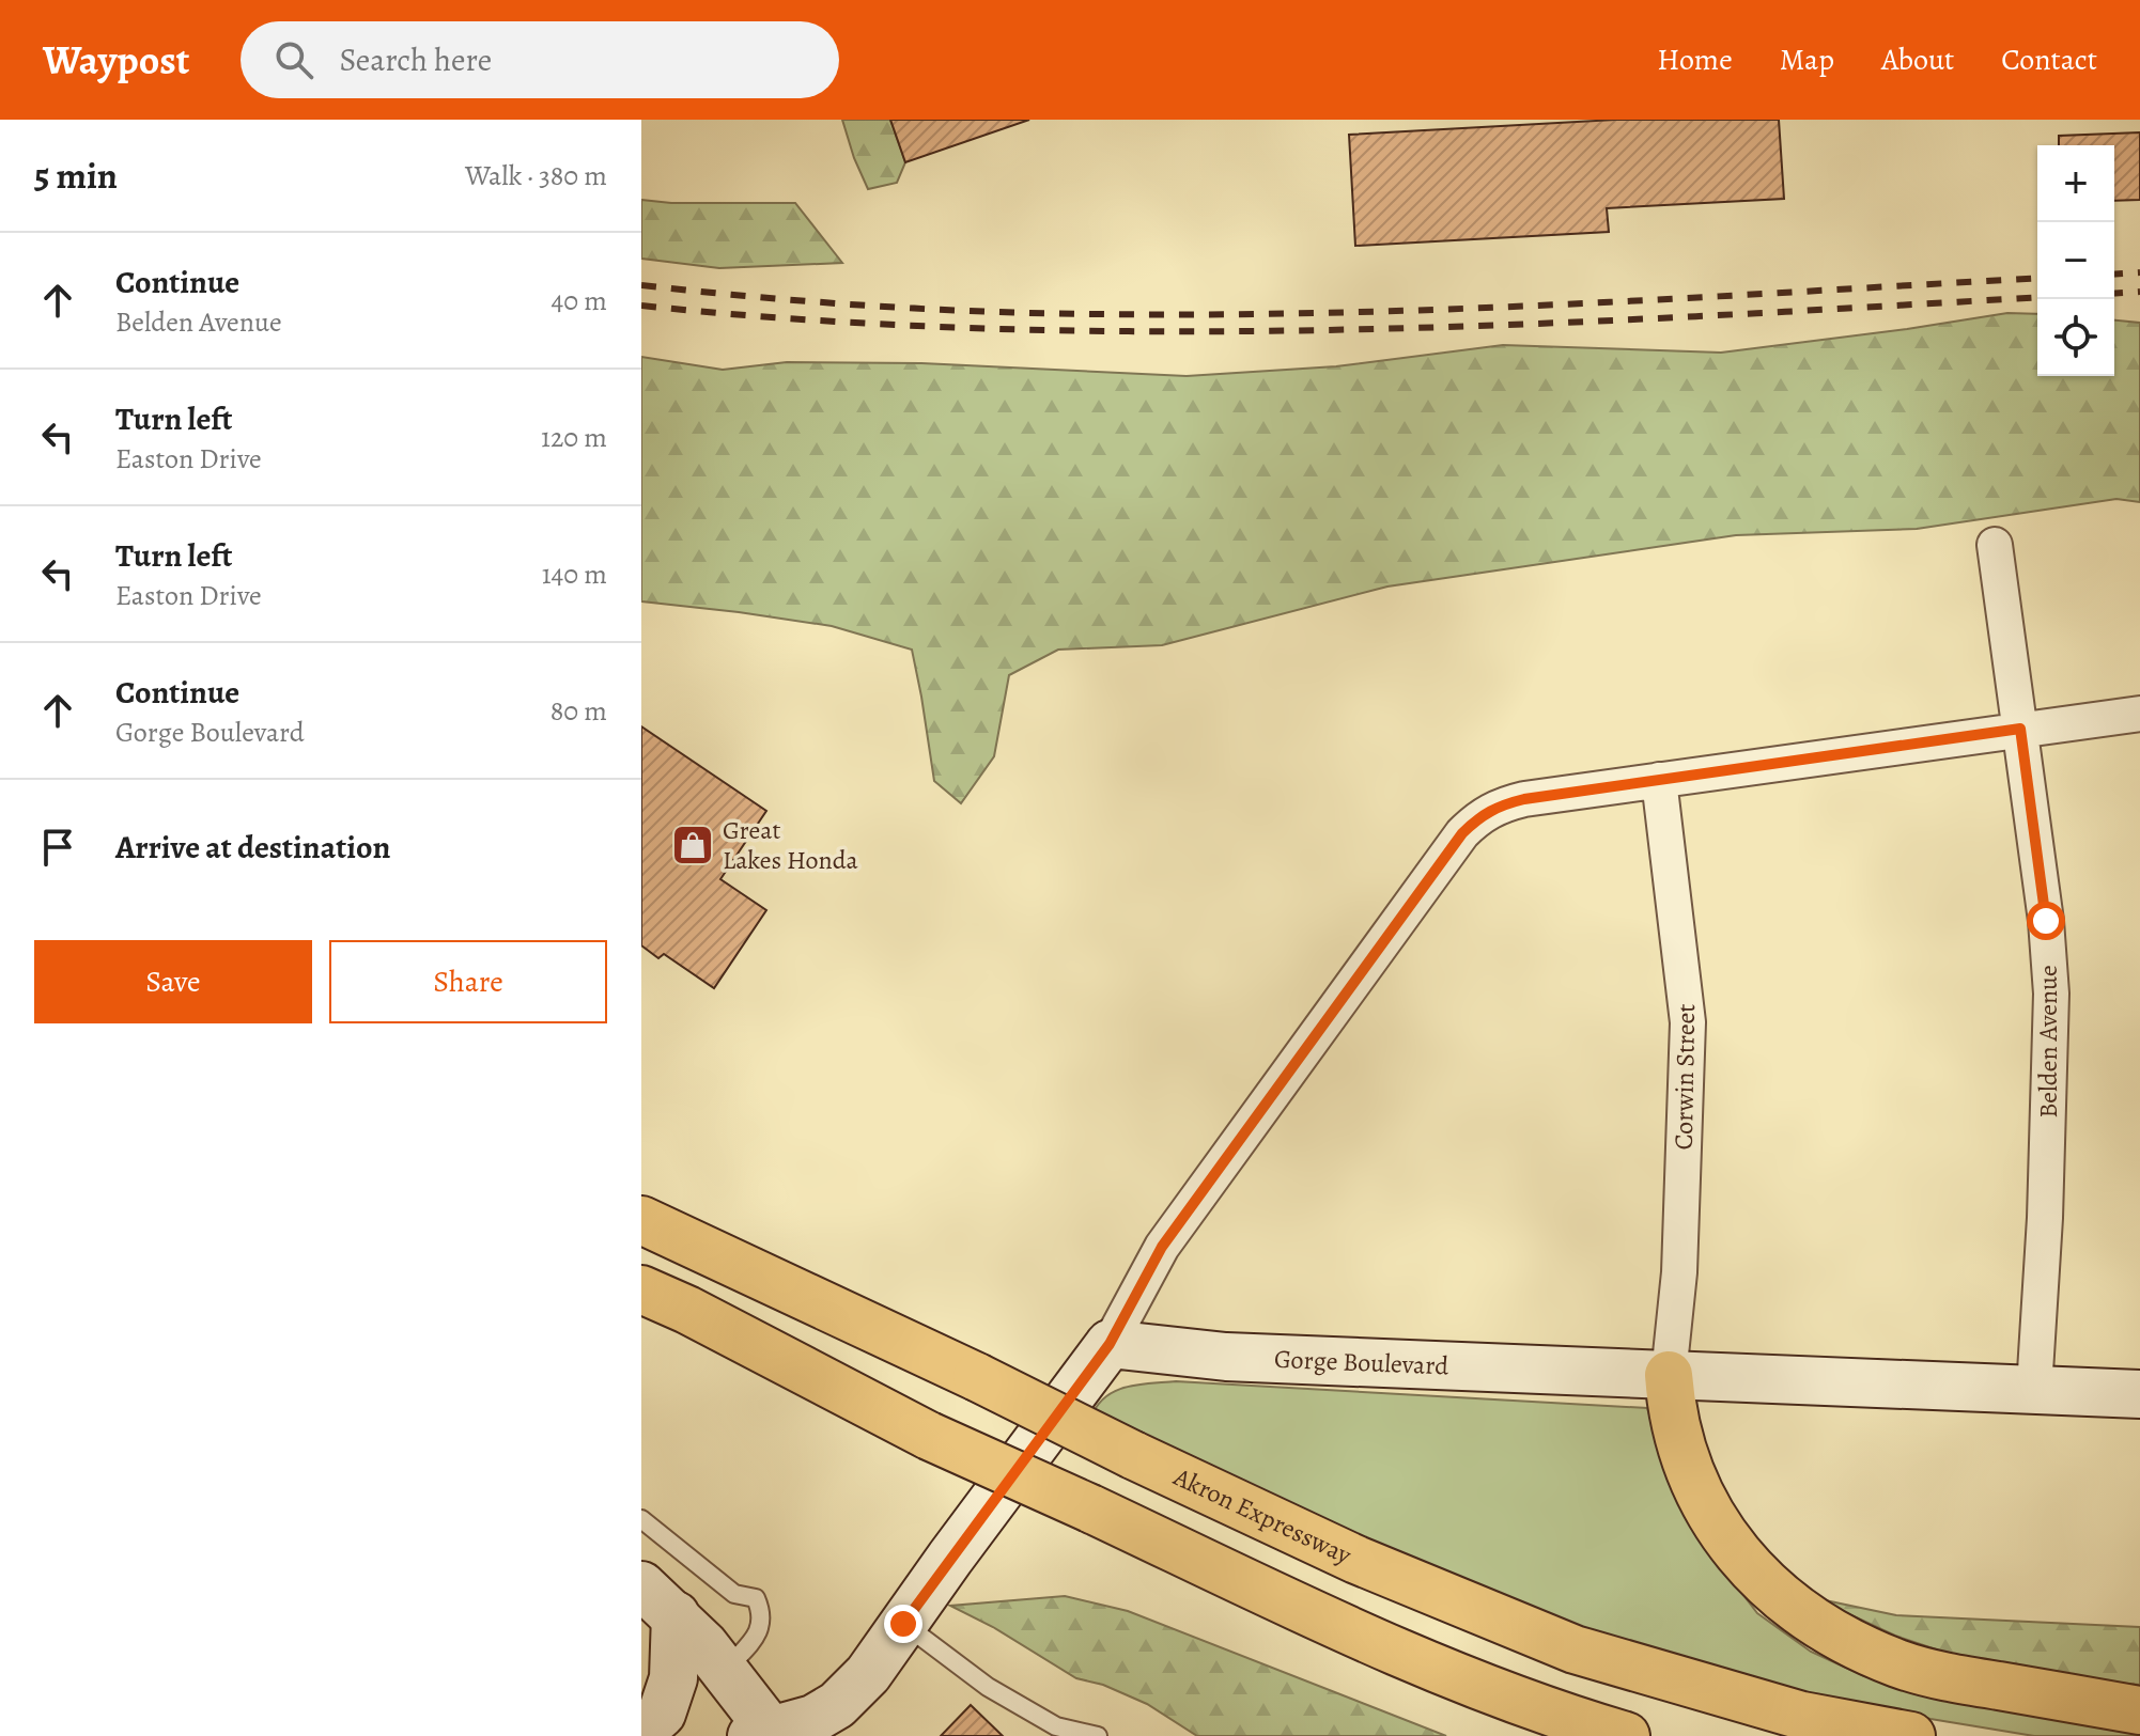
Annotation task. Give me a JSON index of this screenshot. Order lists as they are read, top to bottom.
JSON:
{
  "streets": {
    "highway": ["Akron Expressway"],
    "street": ["Belden Avenue", "Corwin Street", "Gorge Boulevard"]
  },
  "crossings": [
    ["Belden Avenue", "Gorge Boulevard"],
    ["Corwin Street", "Gorge Boulevard"]
  ],
  "places": {
    "shop": ["Great Lakes Honda"]
  },
  "page": {
    "header": "Waypost",
    "search": "Search here",
    "nav": [
      "Home",
      "Map",
      "About",
      "Contact"
    ],
    "heading": ["5 min", "Walk · 380 m"],
    "map_buttons": ["+", "−"],
    "list": [
      ["Continue", "Belden Avenue", "40 m"],
      ["Turn left", "Easton Drive", "120 m"],
      ["Turn left", "Easton Drive", "140 m"],
      ["Continue", "Gorge Boulevard", "80 m"],
      "Arrive at destination"
    ],
    "buttons": ["Save", "Share"]
  }
}
